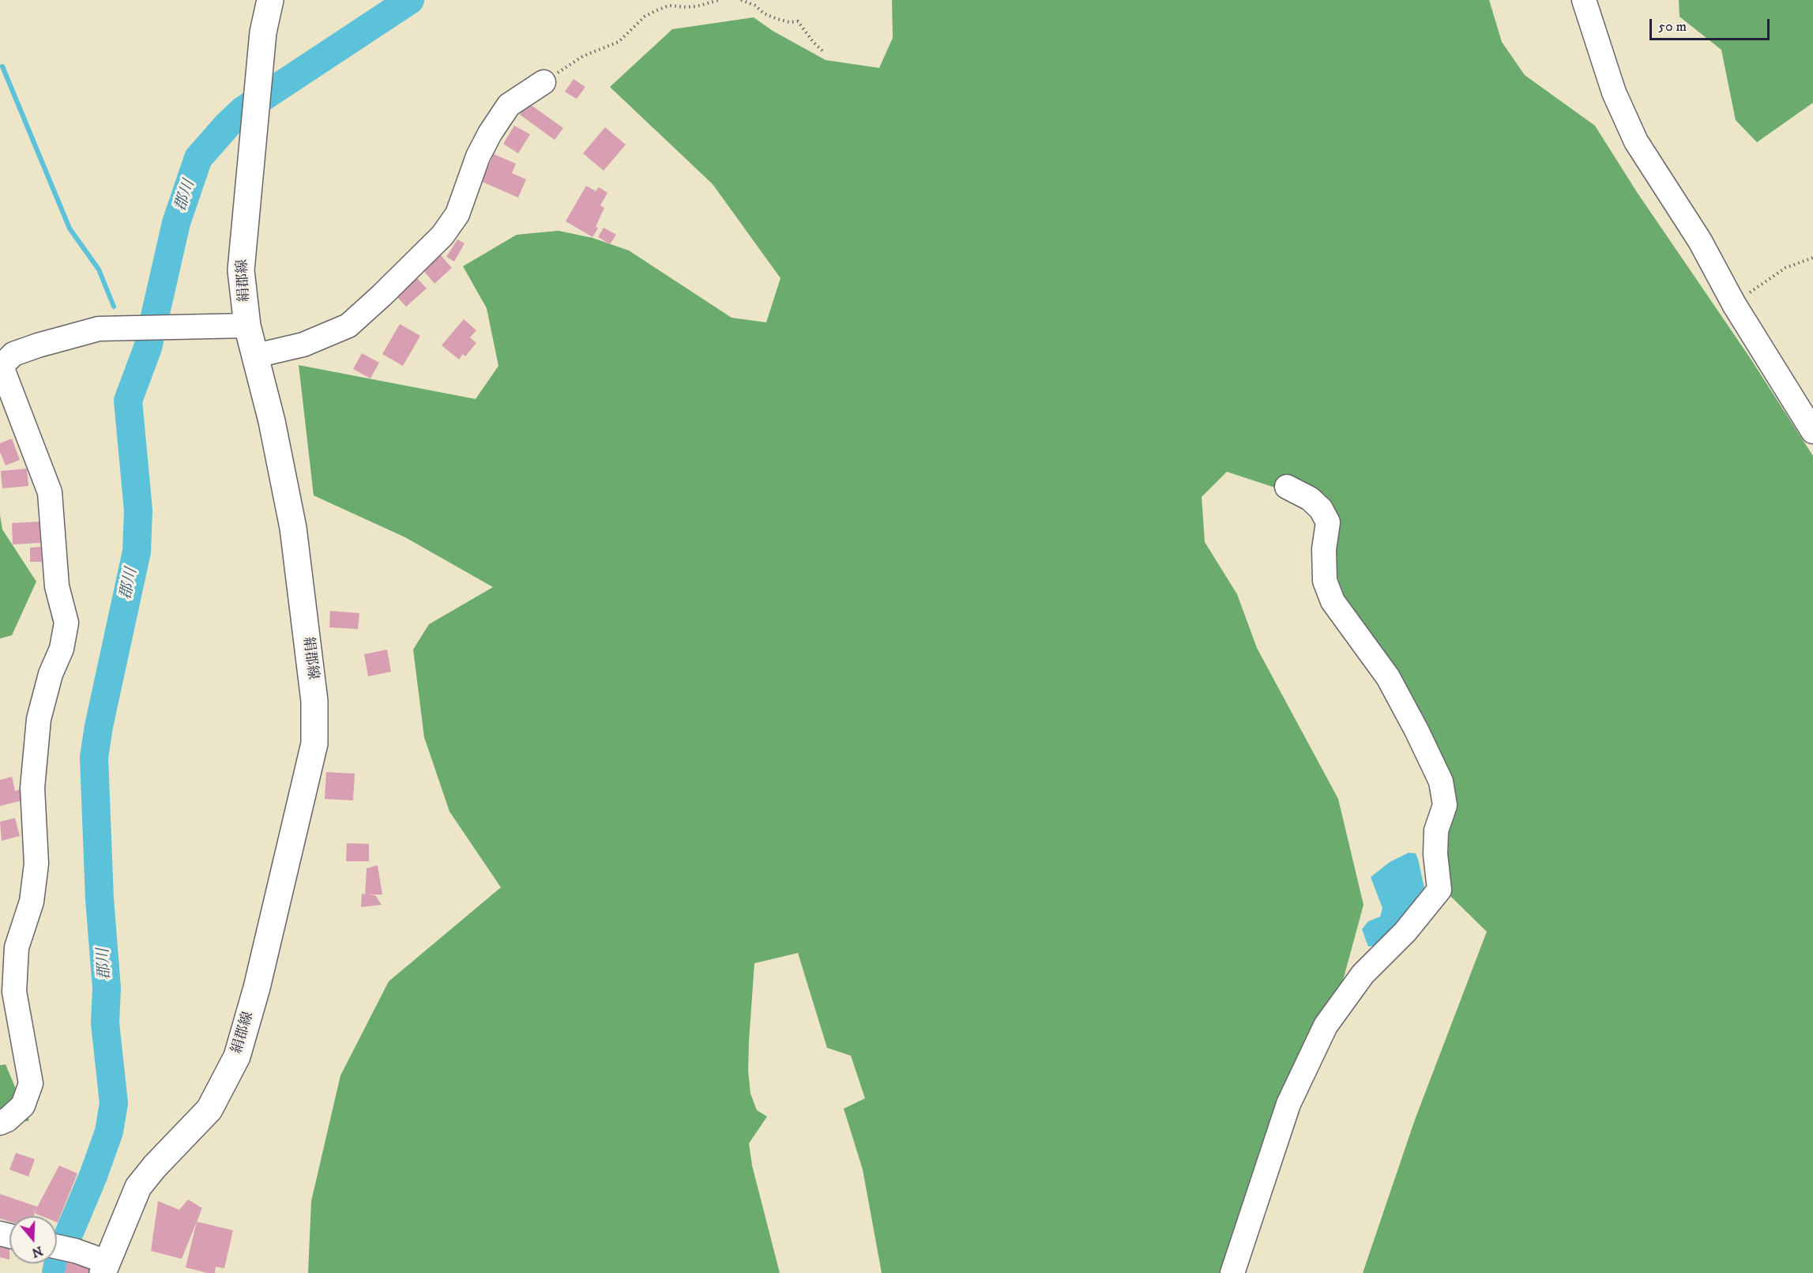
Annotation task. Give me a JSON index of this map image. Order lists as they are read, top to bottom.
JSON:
{
  "streets": {
    "main road": ["絹郡線"]
  },
  "water": ["郡川"],
  "scale_bar": "50 m",
  "north": "bottom"
}
